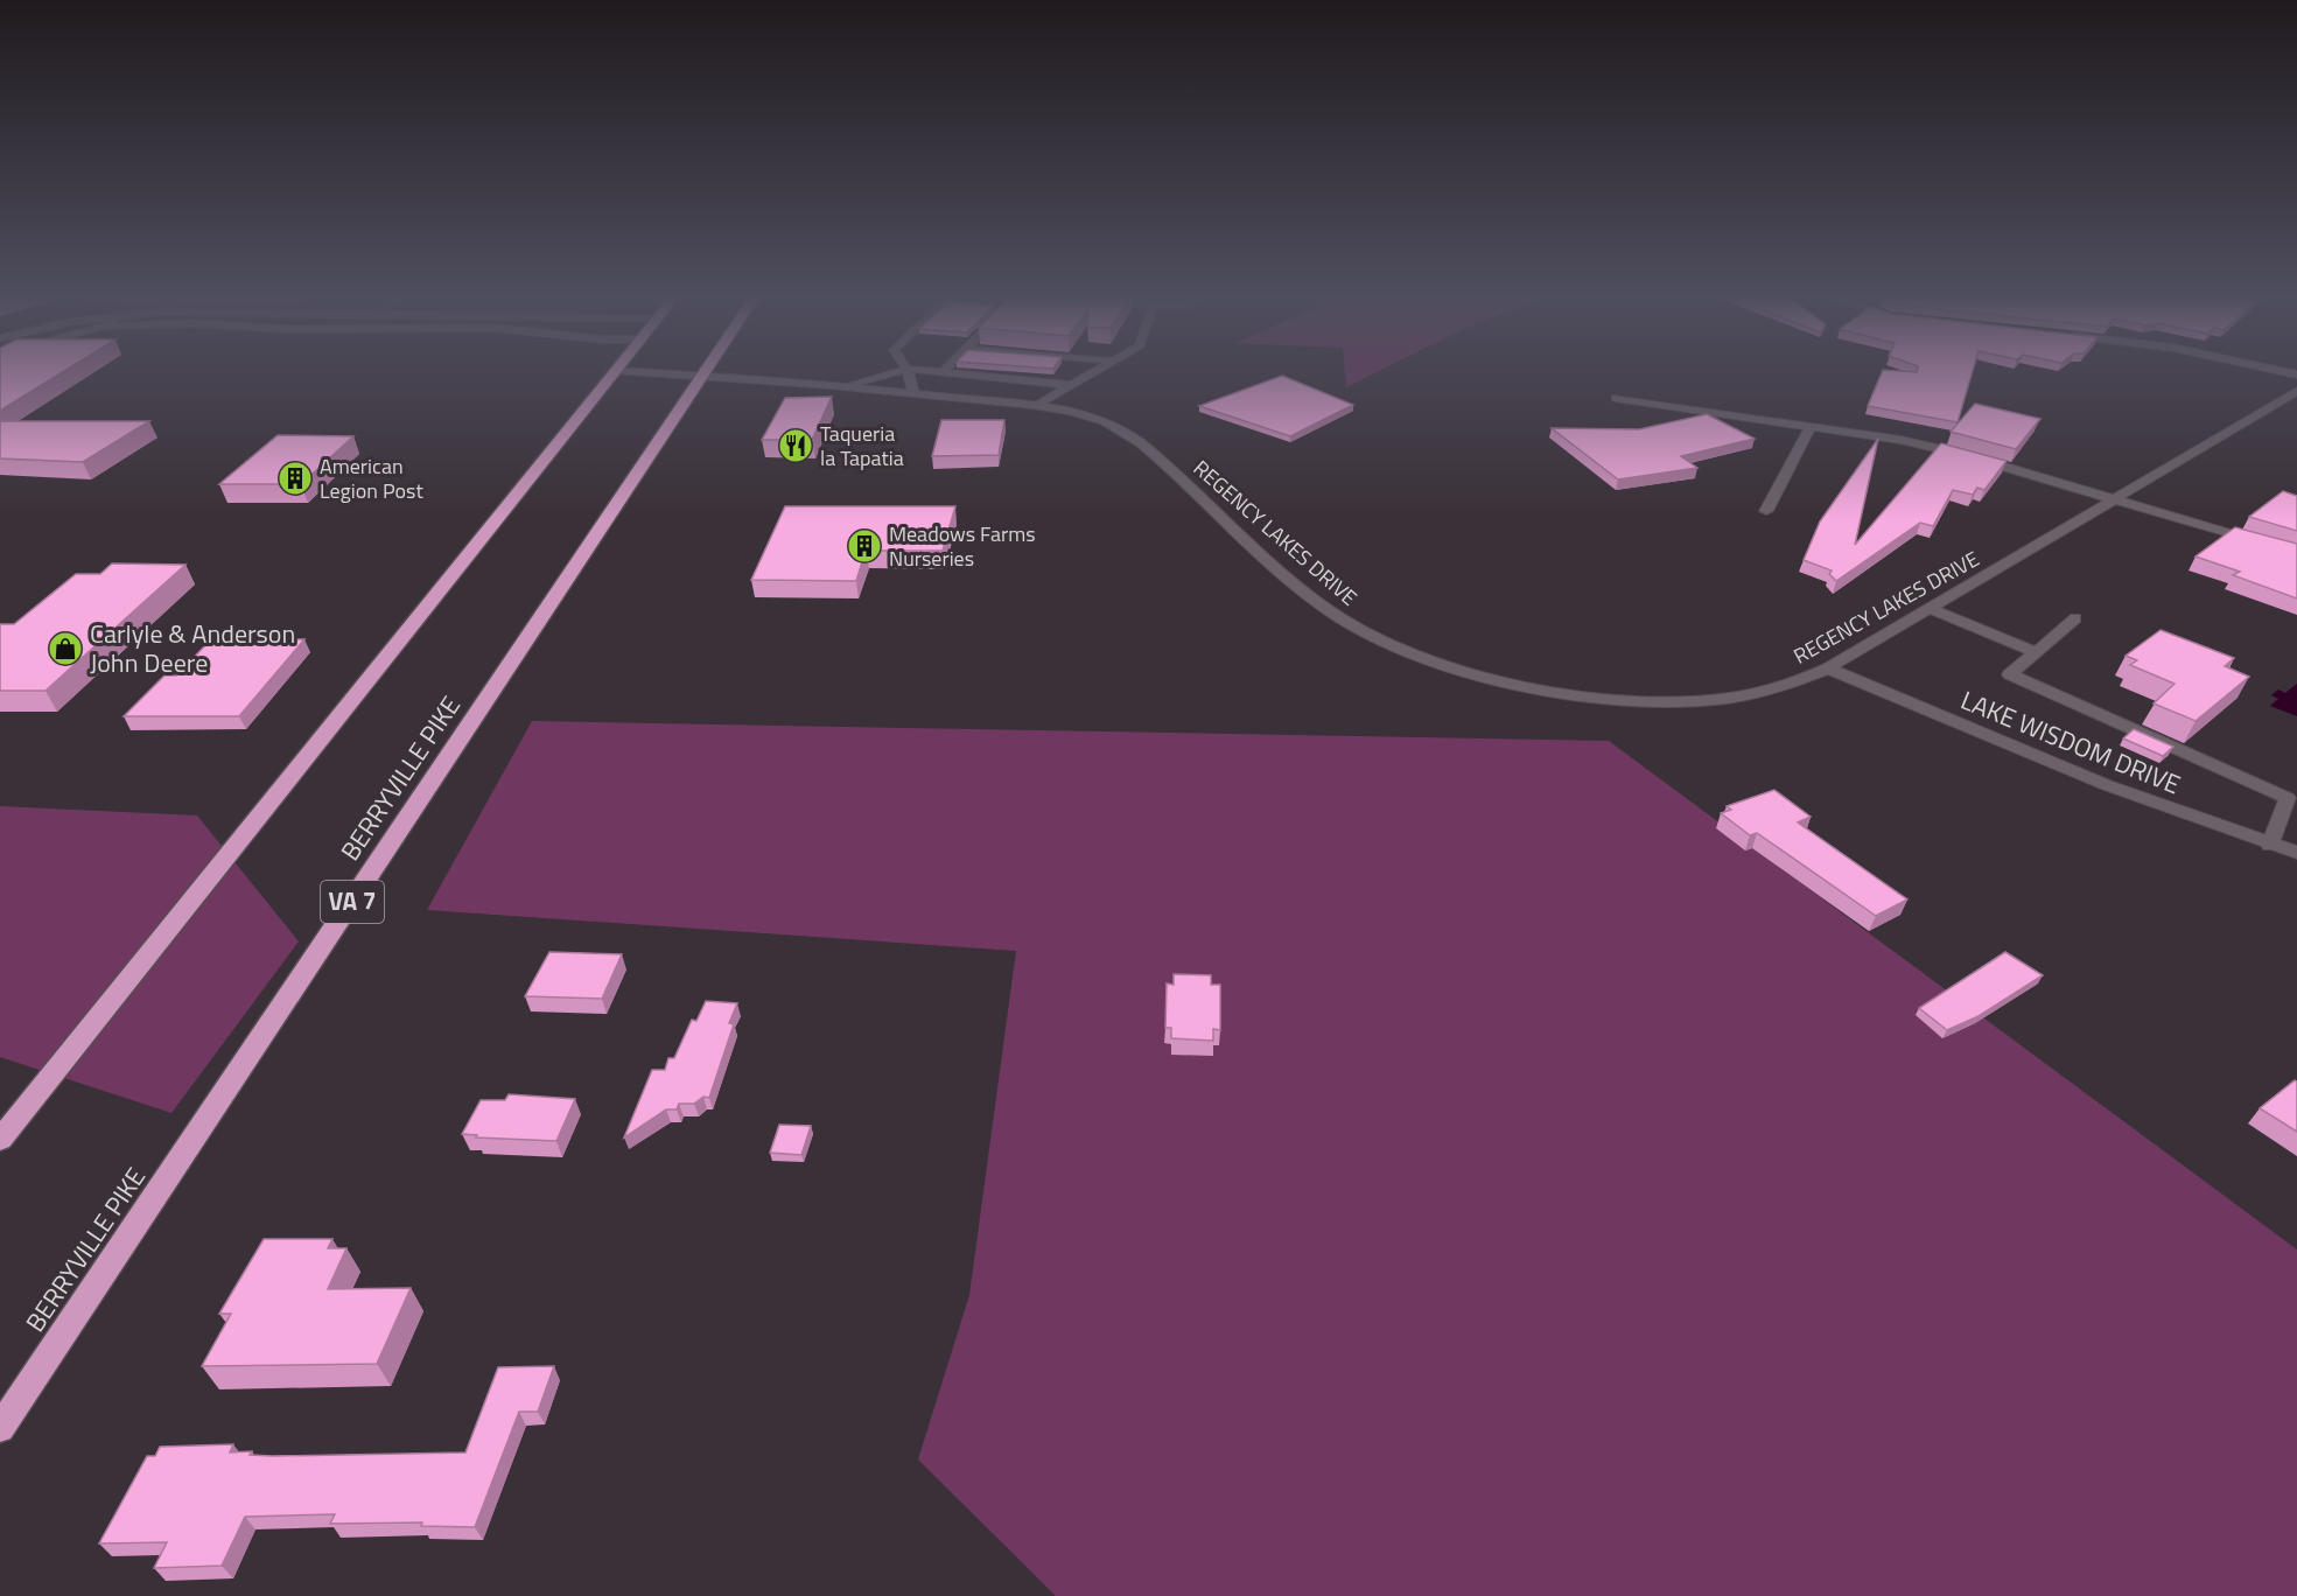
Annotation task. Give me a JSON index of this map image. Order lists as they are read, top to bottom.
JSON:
{
  "streets": {
    "highway": ["BERRYVILLE PIKE", "VA 7"],
    "street": ["REGENCY LAKES DRIVE", "LAKE WISDOM DRIVE"]
  },
  "crossings": [
    ["REGENCY LAKES DRIVE", "LAKE WISDOM DRIVE"],
    ["REGENCY LAKES DRIVE", "BERRYVILLE PIKE"]
  ],
  "places": {
    "restaurant": ["Taqueria la Tapatia"],
    "building": ["American Legion Post", "Meadows Farms Nurseries"],
    "shop": ["Carlyle & Anderson John Deere"]
  }
}
